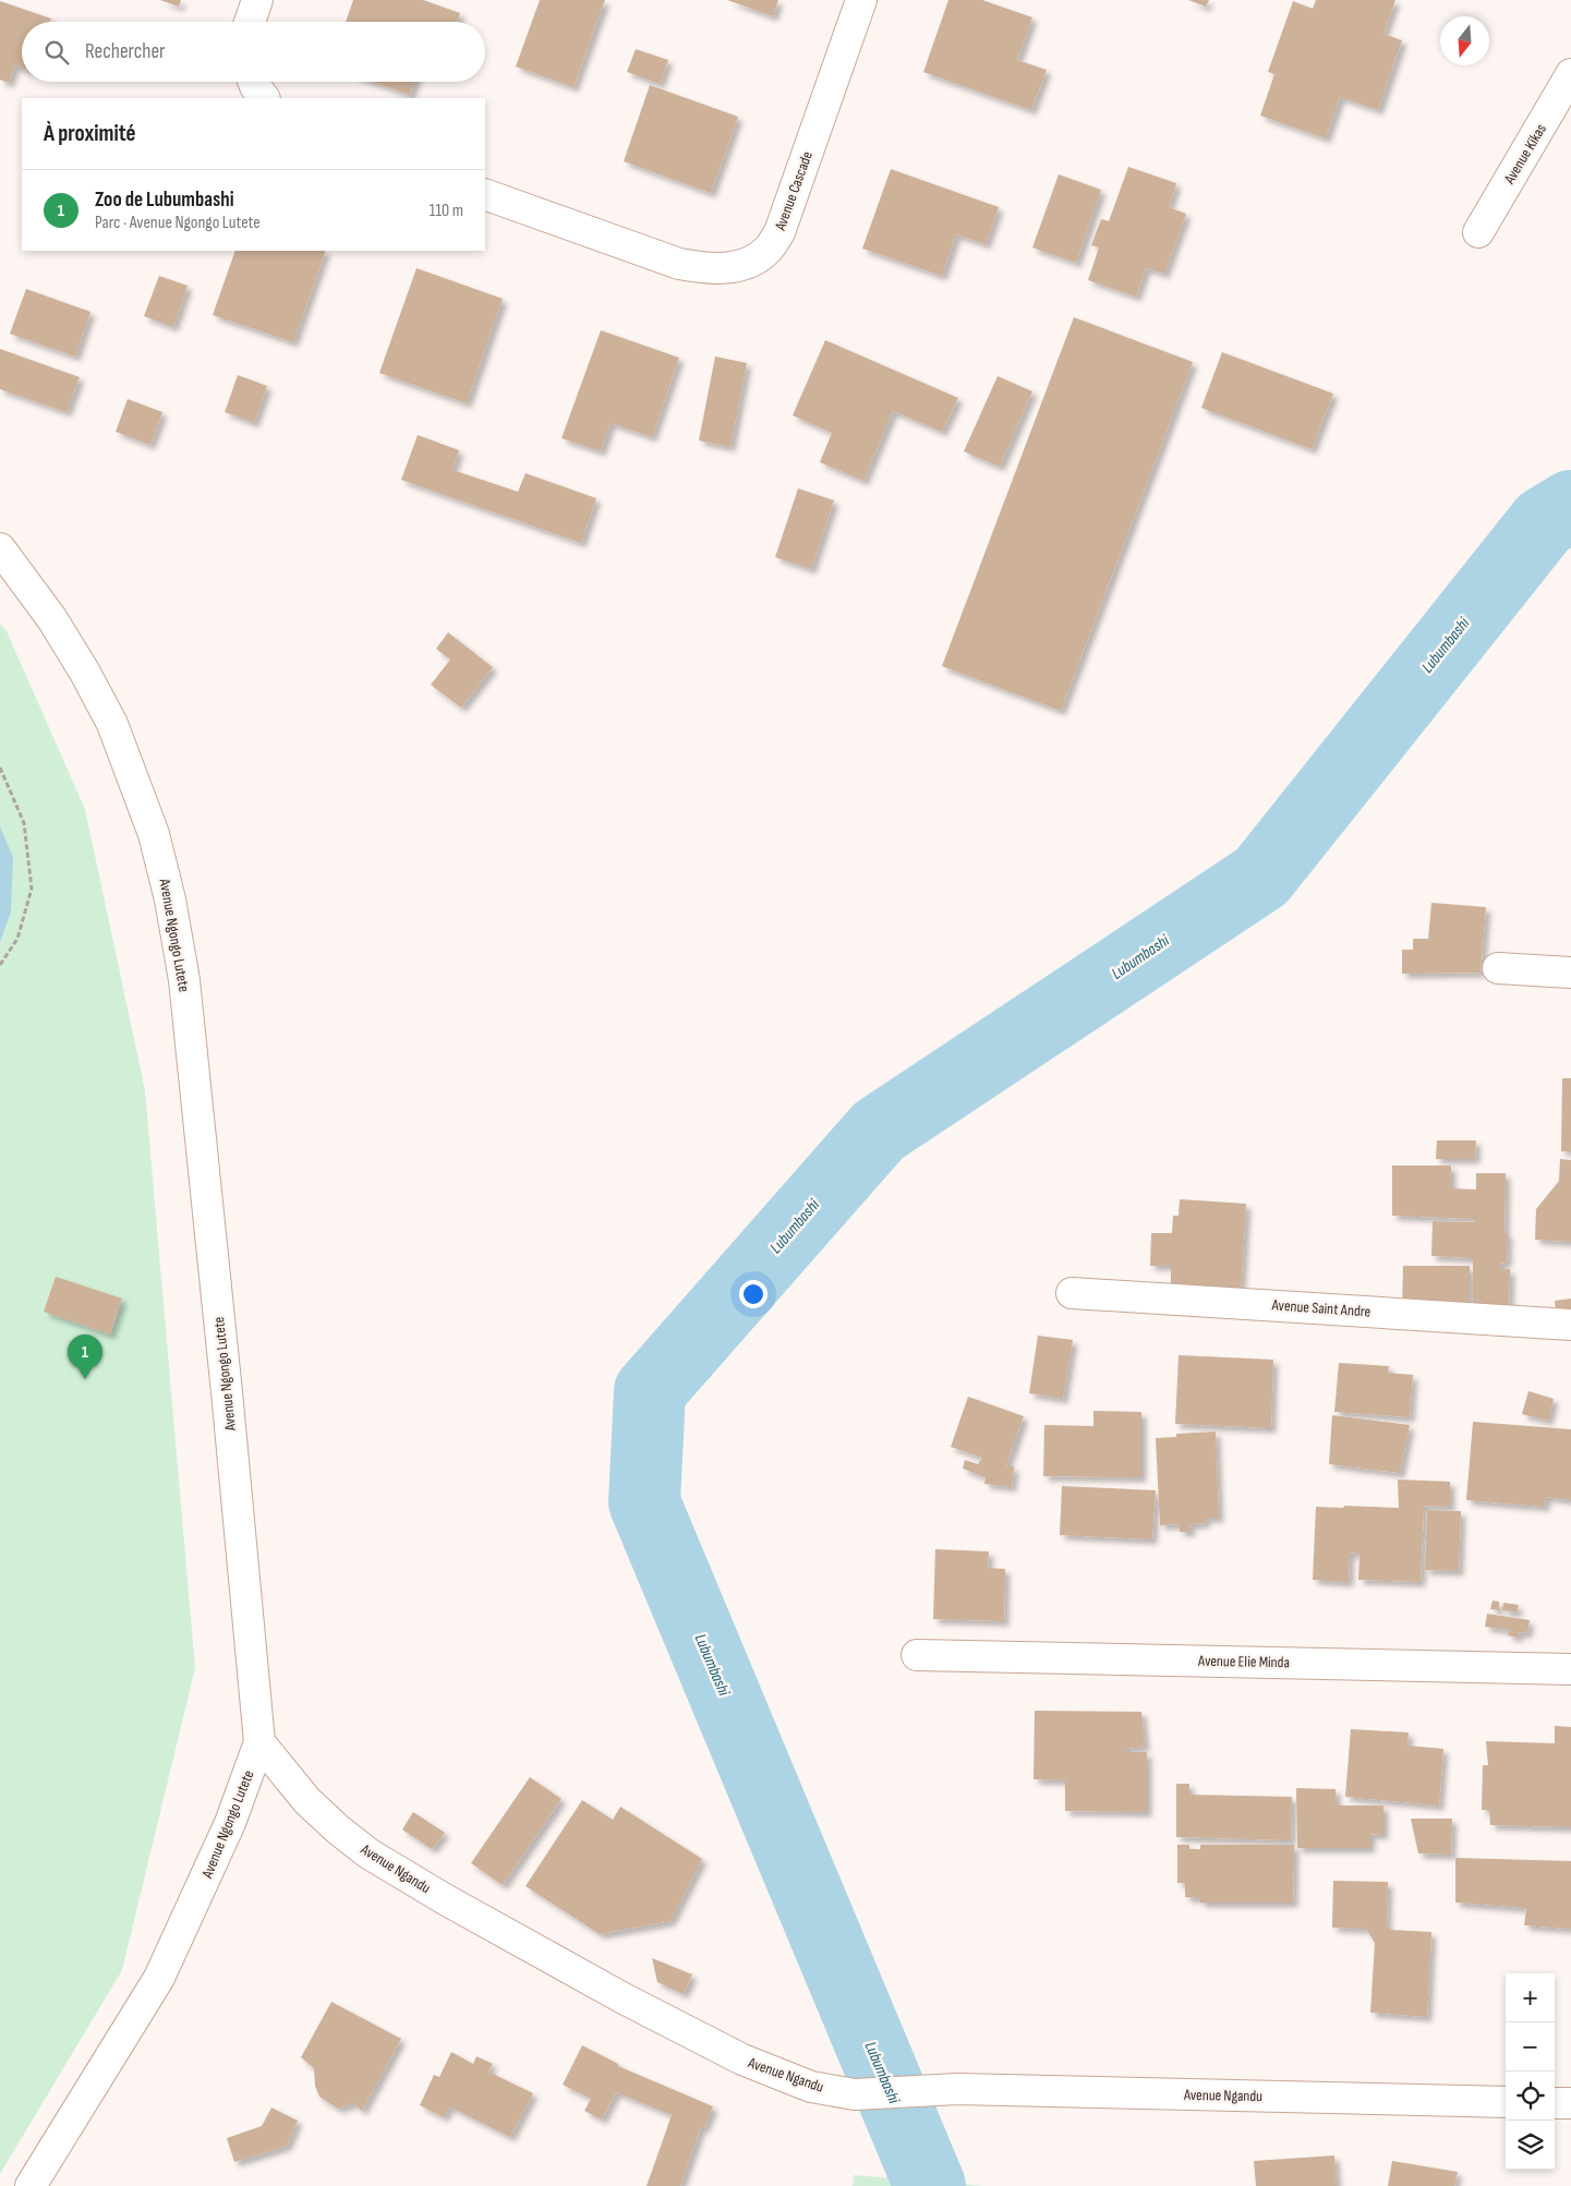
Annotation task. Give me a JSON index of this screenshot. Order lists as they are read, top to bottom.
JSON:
{
  "streets": {
    "street": [
      "Avenue Kikas",
      "Avenue Cascade",
      "Avenue Ngongo Lutete",
      "Avenue Saint Andre",
      "Avenue Elie Minda",
      "Avenue Ngandu"
    ]
  },
  "crossings": [
    ["Avenue Ngongo Lutete", "Avenue Ngandu"]
  ],
  "water": ["Lubumbashi"],
  "north": "bottom",
  "page": {
    "search": "Rechercher",
    "heading": "À proximité",
    "list": [
      {
        "mark": "1",
        "name": "Zoo de Lubumbashi",
        "note": "Parc · Avenue Ngongo Lutete",
        "value": "110 m"
      }
    ],
    "pins": "1",
    "map_buttons": ["+", "−"]
  }
}
